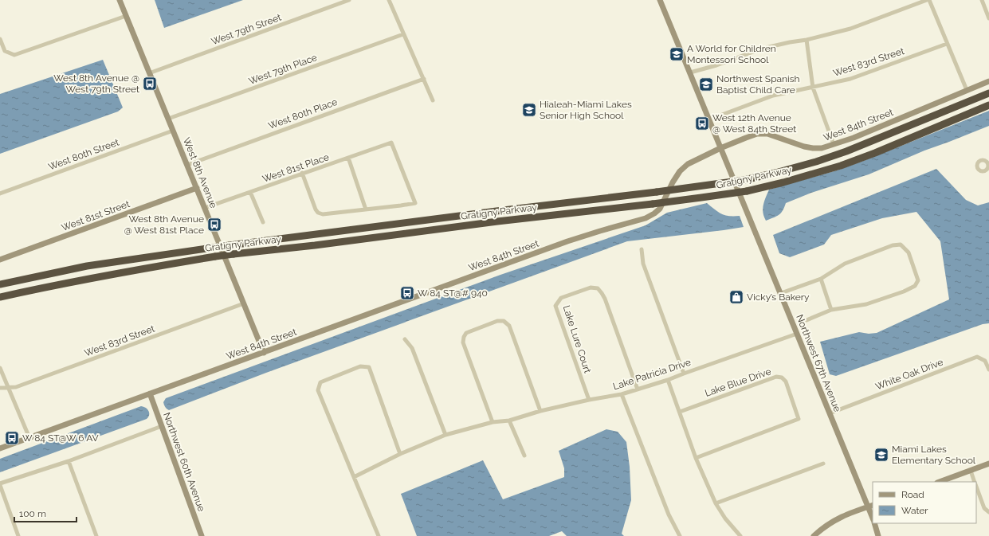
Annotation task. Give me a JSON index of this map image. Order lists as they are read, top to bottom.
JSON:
{
  "streets": {
    "highway": ["Gratigny Parkway"],
    "street": [
      "West 79th Street",
      "West 83rd Street",
      "West 79th Place",
      "West 80th Place",
      "West 84th Street",
      "West 80th Street",
      "West 81st Place",
      "West 8th Avenue",
      "West 81st Street",
      "Lake Lure Court",
      "Northwest 67th Avenue",
      "Lake Patricia Drive",
      "White Oak Drive",
      "Lake Blue Drive",
      "Northwest 60th Avenue"
    ]
  },
  "crossings": [
    ["West 79th Street", "West 8th Avenue"],
    ["West 83rd Street", "West 8th Avenue"],
    ["West 79th Place", "West 8th Avenue"],
    ["West 80th Place", "West 8th Avenue"],
    ["West 84th Street", "West 8th Avenue"],
    ["West 84th Street", "Northwest 67th Avenue"],
    ["West 84th Street", "Northwest 60th Avenue"],
    ["West 80th Street", "West 8th Avenue"],
    ["West 81st Place", "West 8th Avenue"],
    ["West 8th Avenue", "West 81st Street"],
    ["Lake Lure Court", "Lake Patricia Drive"],
    ["Northwest 67th Avenue", "Lake Patricia Drive"],
    ["Northwest 67th Avenue", "White Oak Drive"]
  ],
  "places": {
    "school or university": [
      "A World for Children Montessori School",
      "Northwest Spanish Baptist Child Care",
      "Hialeah-Miami Lakes Senior High School",
      "Miami Lakes Elementary School"
    ],
    "bus stop": [
      "West 8th Avenue @ West 79th Street",
      "West 12th Avenue @ West 84th Street",
      "West 8th Avenue @ West 81st Place",
      "W 84 ST@# 940",
      "W 84 ST@W 6 AV"
    ],
    "shop": ["Vicky’s Bakery"]
  },
  "legend": ["Road", "Water"],
  "scale_bar": "100 m"
}
